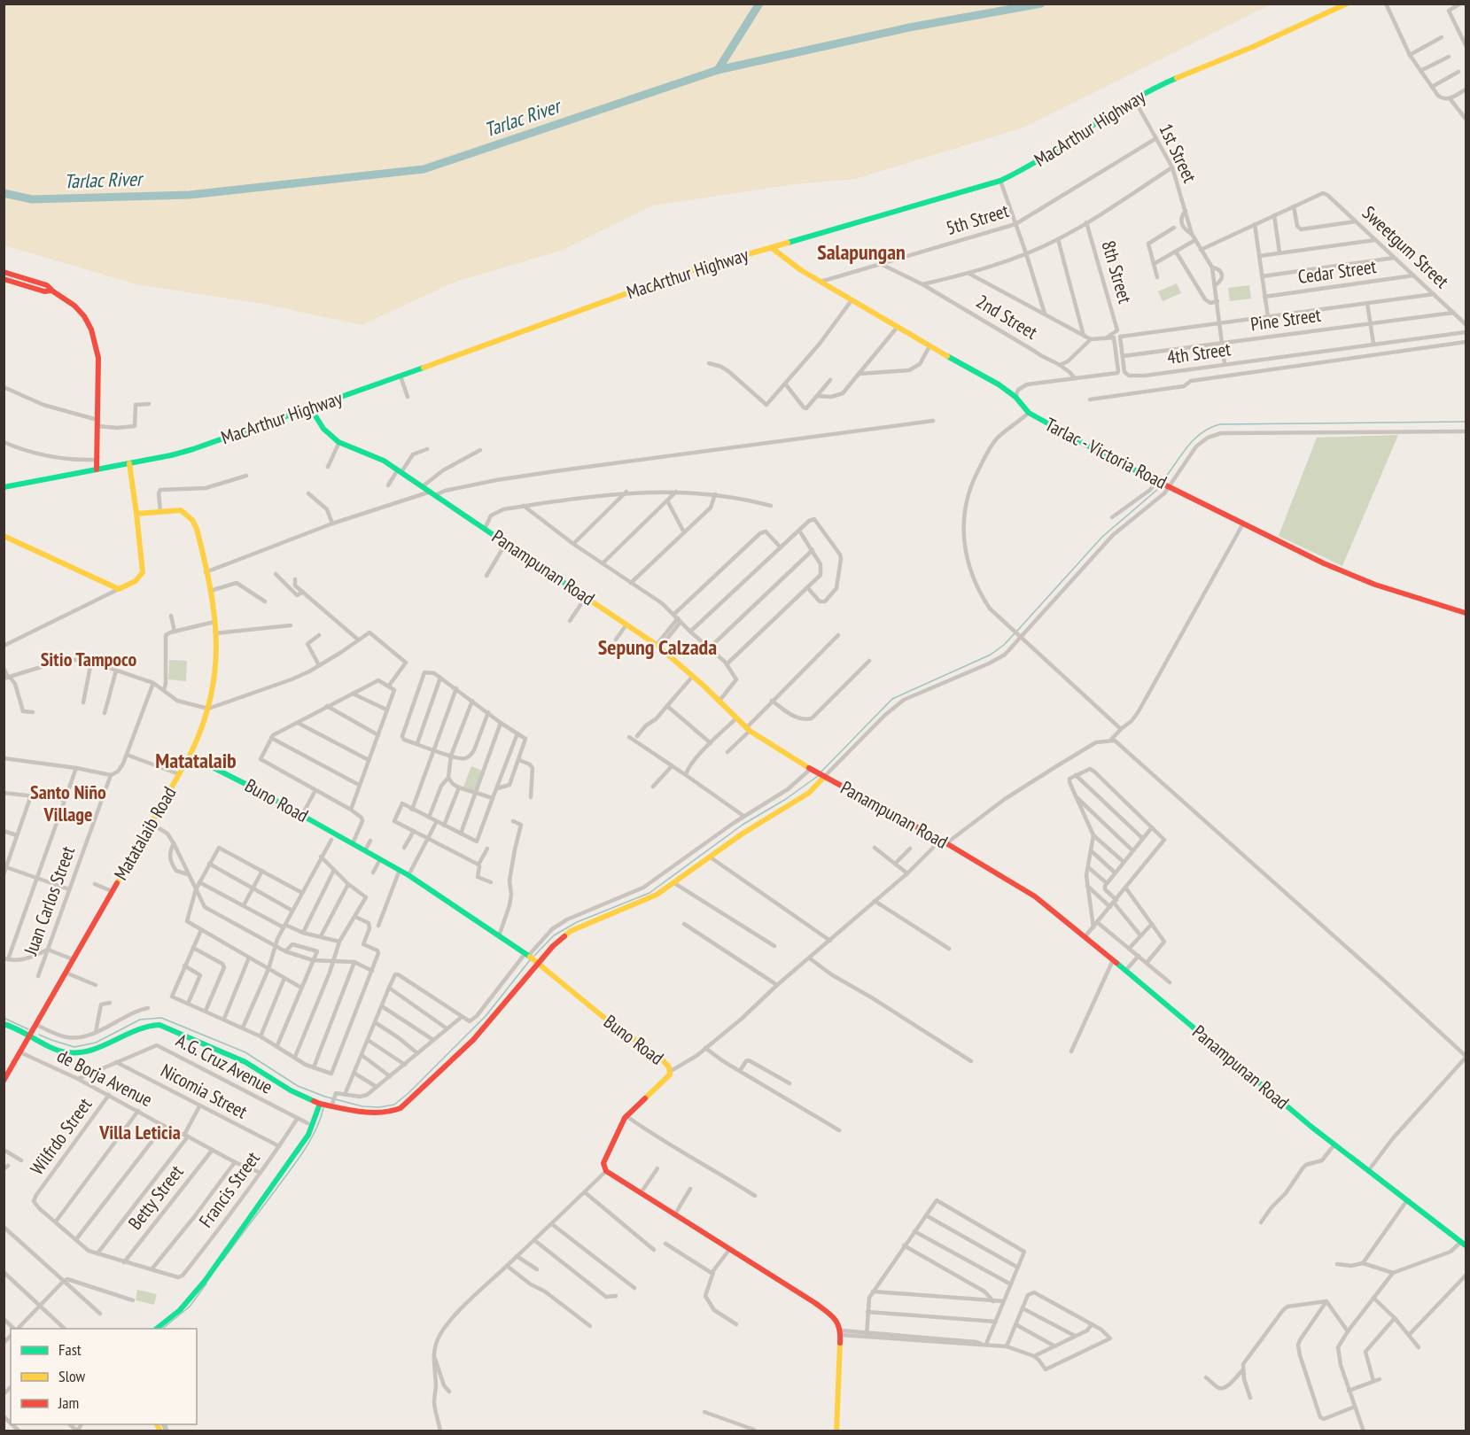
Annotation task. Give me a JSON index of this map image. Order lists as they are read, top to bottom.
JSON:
{
  "streets": {
    "main road": [
      "MacArthur Highway",
      "Tarlac - Victoria Road",
      "Panampunan Road",
      "Buno Road",
      "Matatalaib Road"
    ],
    "street": [
      "1st Street",
      "5th Street",
      "Sweetgum Street",
      "8th Street",
      "Cedar Street",
      "2nd Street",
      "Pine Street",
      "4th Street",
      "Juan Carlos Street",
      "A.G. Cruz Avenue",
      "de Borja Avenue",
      "Nicomia Street",
      "Wilfrdo Street",
      "Francis Street",
      "Betty Street"
    ]
  },
  "crossings": [
    ["MacArthur Highway", "1st Street"],
    ["MacArthur Highway", "Tarlac - Victoria Road"],
    ["MacArthur Highway", "Panampunan Road"],
    ["1st Street", "5th Street"],
    ["5th Street", "2nd Street"],
    ["5th Street", "Tarlac - Victoria Road"],
    ["Sweetgum Street", "Cedar Street"],
    ["Sweetgum Street", "Pine Street"],
    ["Pine Street", "4th Street"],
    ["Buno Road", "Matatalaib Road"],
    ["Matatalaib Road", "de Borja Avenue"],
    ["A.G. Cruz Avenue", "de Borja Avenue"],
    ["A.G. Cruz Avenue", "Nicomia Street"],
    ["A.G. Cruz Avenue", "Francis Street"],
    ["de Borja Avenue", "Wilfrdo Street"],
    ["de Borja Avenue", "Francis Street"],
    ["de Borja Avenue", "Betty Street"],
    ["Nicomia Street", "Francis Street"]
  ],
  "districts": [
    "Salapungan",
    "Sepung Calzada",
    "Sitio Tampoco",
    "Matatalaib",
    "Santo Niño Village",
    "Villa Leticia"
  ],
  "water": ["Tarlac River"],
  "legend": ["Fast", "Slow", "Jam"]
}
